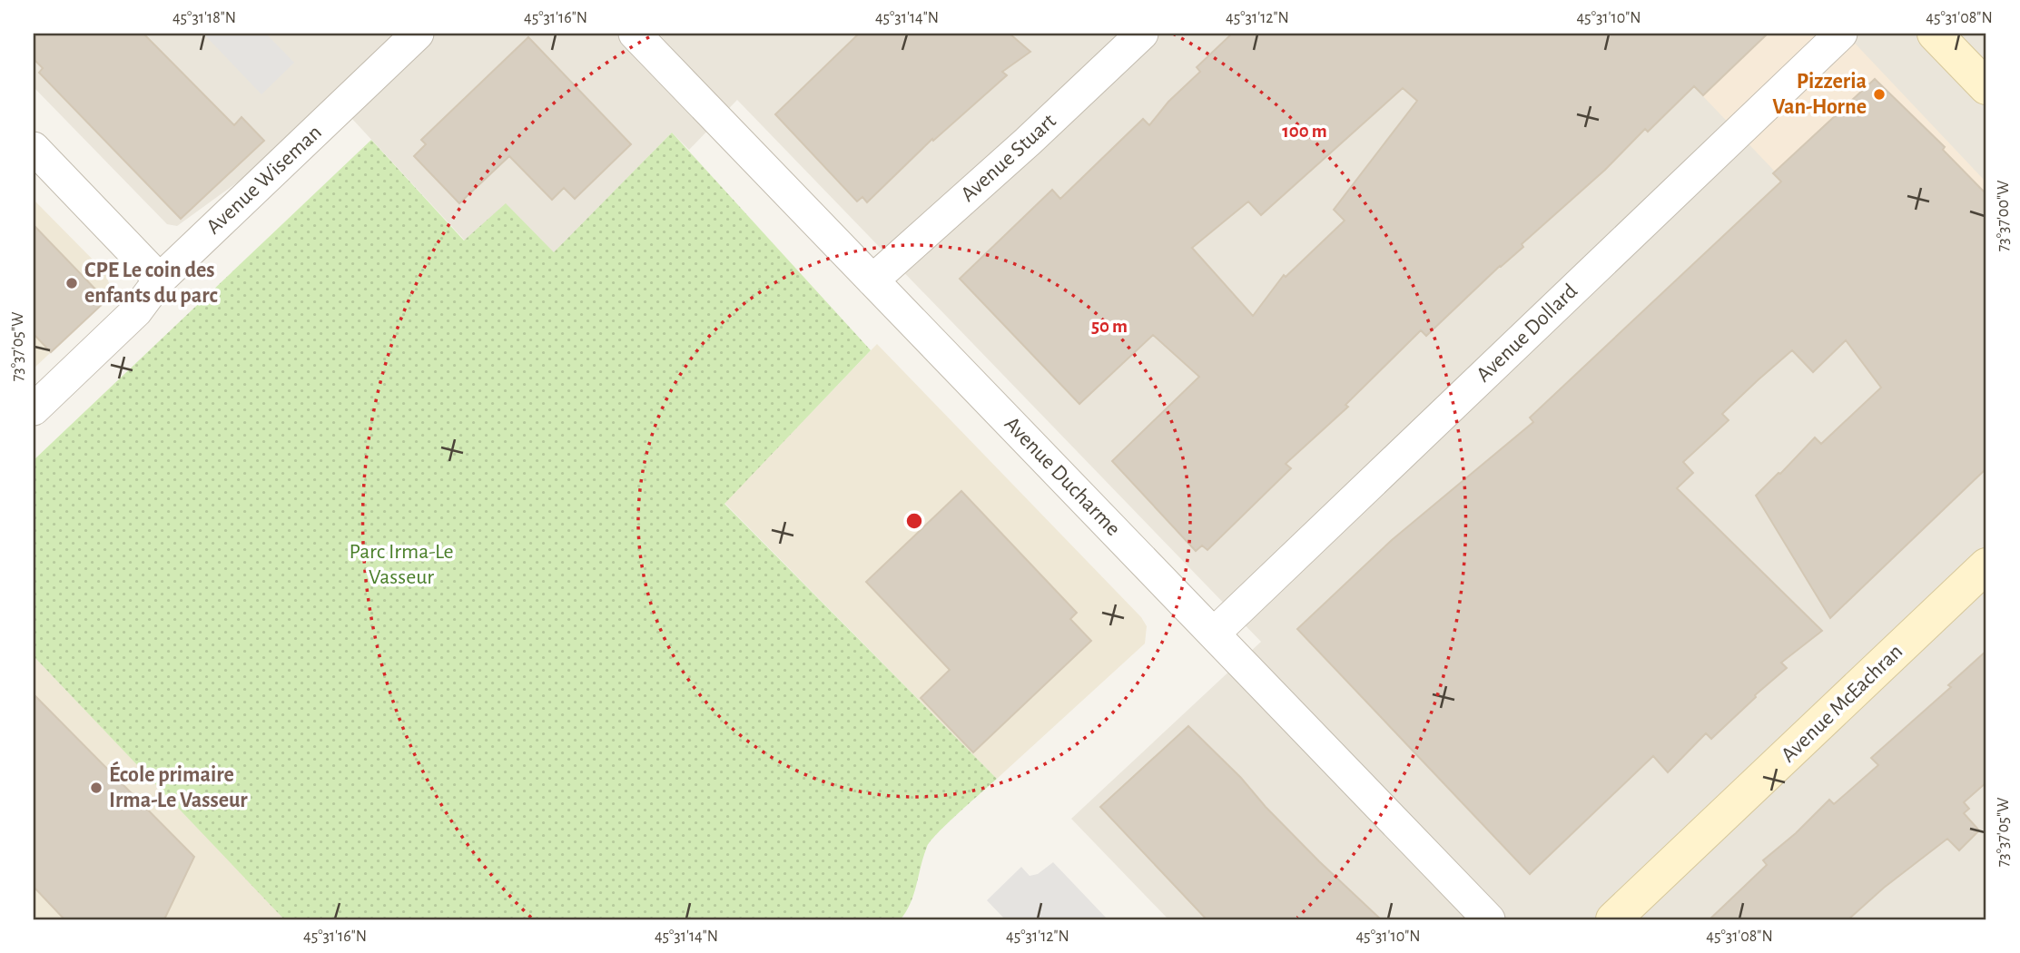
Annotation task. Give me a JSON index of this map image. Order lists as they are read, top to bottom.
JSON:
{
  "streets": {
    "street": [
      "Avenue Stuart",
      "Avenue Wiseman",
      "Avenue Dollard",
      "Avenue Ducharme",
      "Avenue McEachran"
    ]
  },
  "crossings": [
    ["Avenue Stuart", "Avenue Ducharme"],
    ["Avenue Dollard", "Avenue Ducharme"]
  ],
  "parks": ["Parc Irma-Le Vasseur"],
  "places": ["Pizzeria Van-Horne", "CPE Le coin des enfants du parc", "École primaire Irma-Le Vasseur"],
  "coordinates": [
    "45°31'18\"N",
    "45°31'16\"N",
    "45°31'14\"N",
    "45°31'12\"N",
    "45°31'10\"N",
    "45°31'08\"N",
    "73°37'00\"W",
    "73°37'05\"W"
  ],
  "rings": ["100 m", "50 m"]
}
